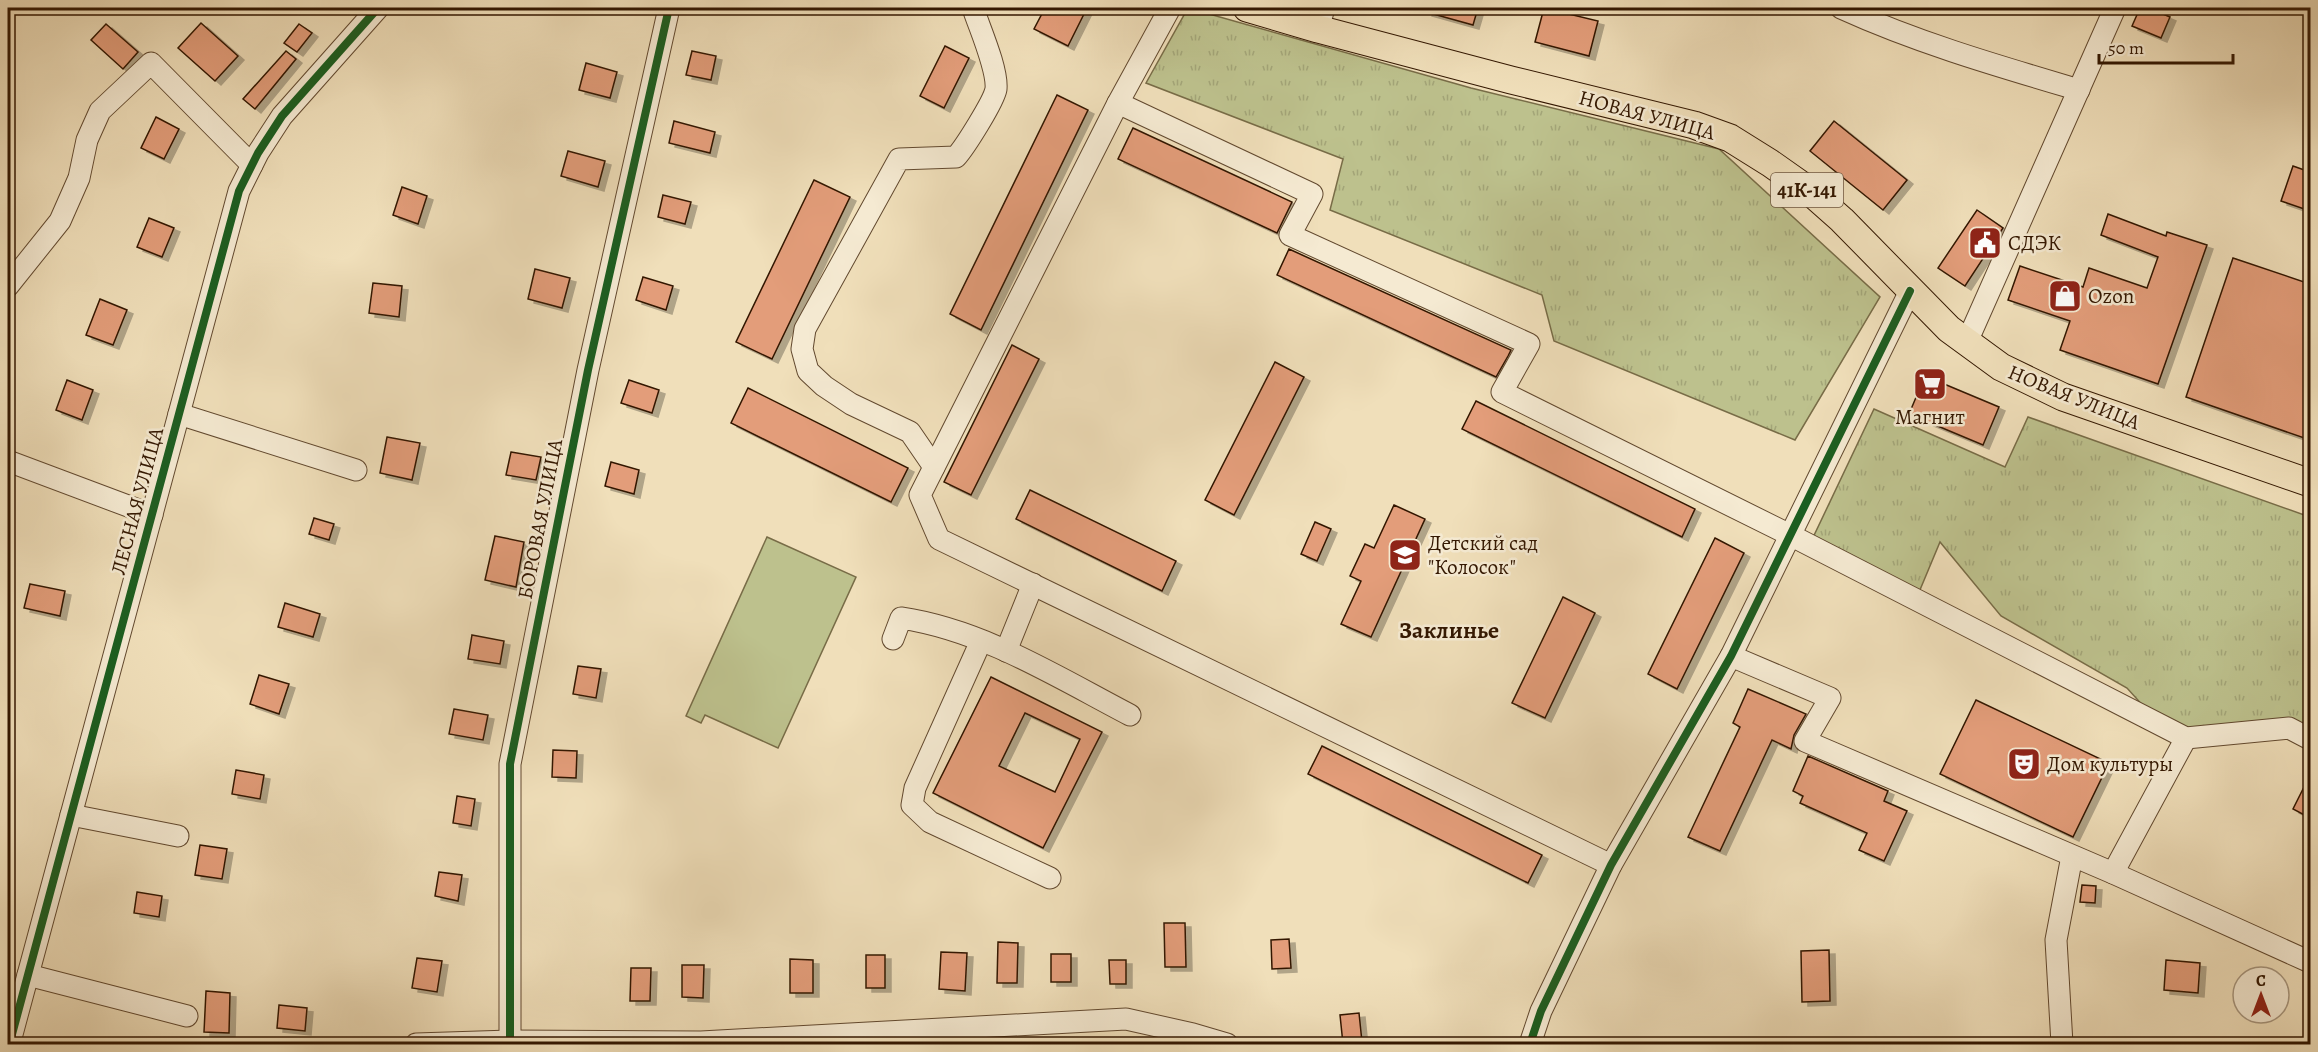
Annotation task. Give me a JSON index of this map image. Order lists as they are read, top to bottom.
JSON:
{
  "streets": {
    "main road": ["НОВАЯ УЛИЦА", "41К-141"],
    "street": ["ЛЕСНАЯ УЛИЦА", "БОРОВАЯ УЛИЦА"]
  },
  "districts": ["Заклинье"],
  "places": {
    "public building": ["СДЭК"],
    "shop": ["Ozon"],
    "supermarket": ["Магнит"],
    "school or university": ["Детский сад \"Колосок\""],
    "theatre": ["Дом культуры"]
  },
  "scale_bar": "50 m",
  "north": "top"
}
